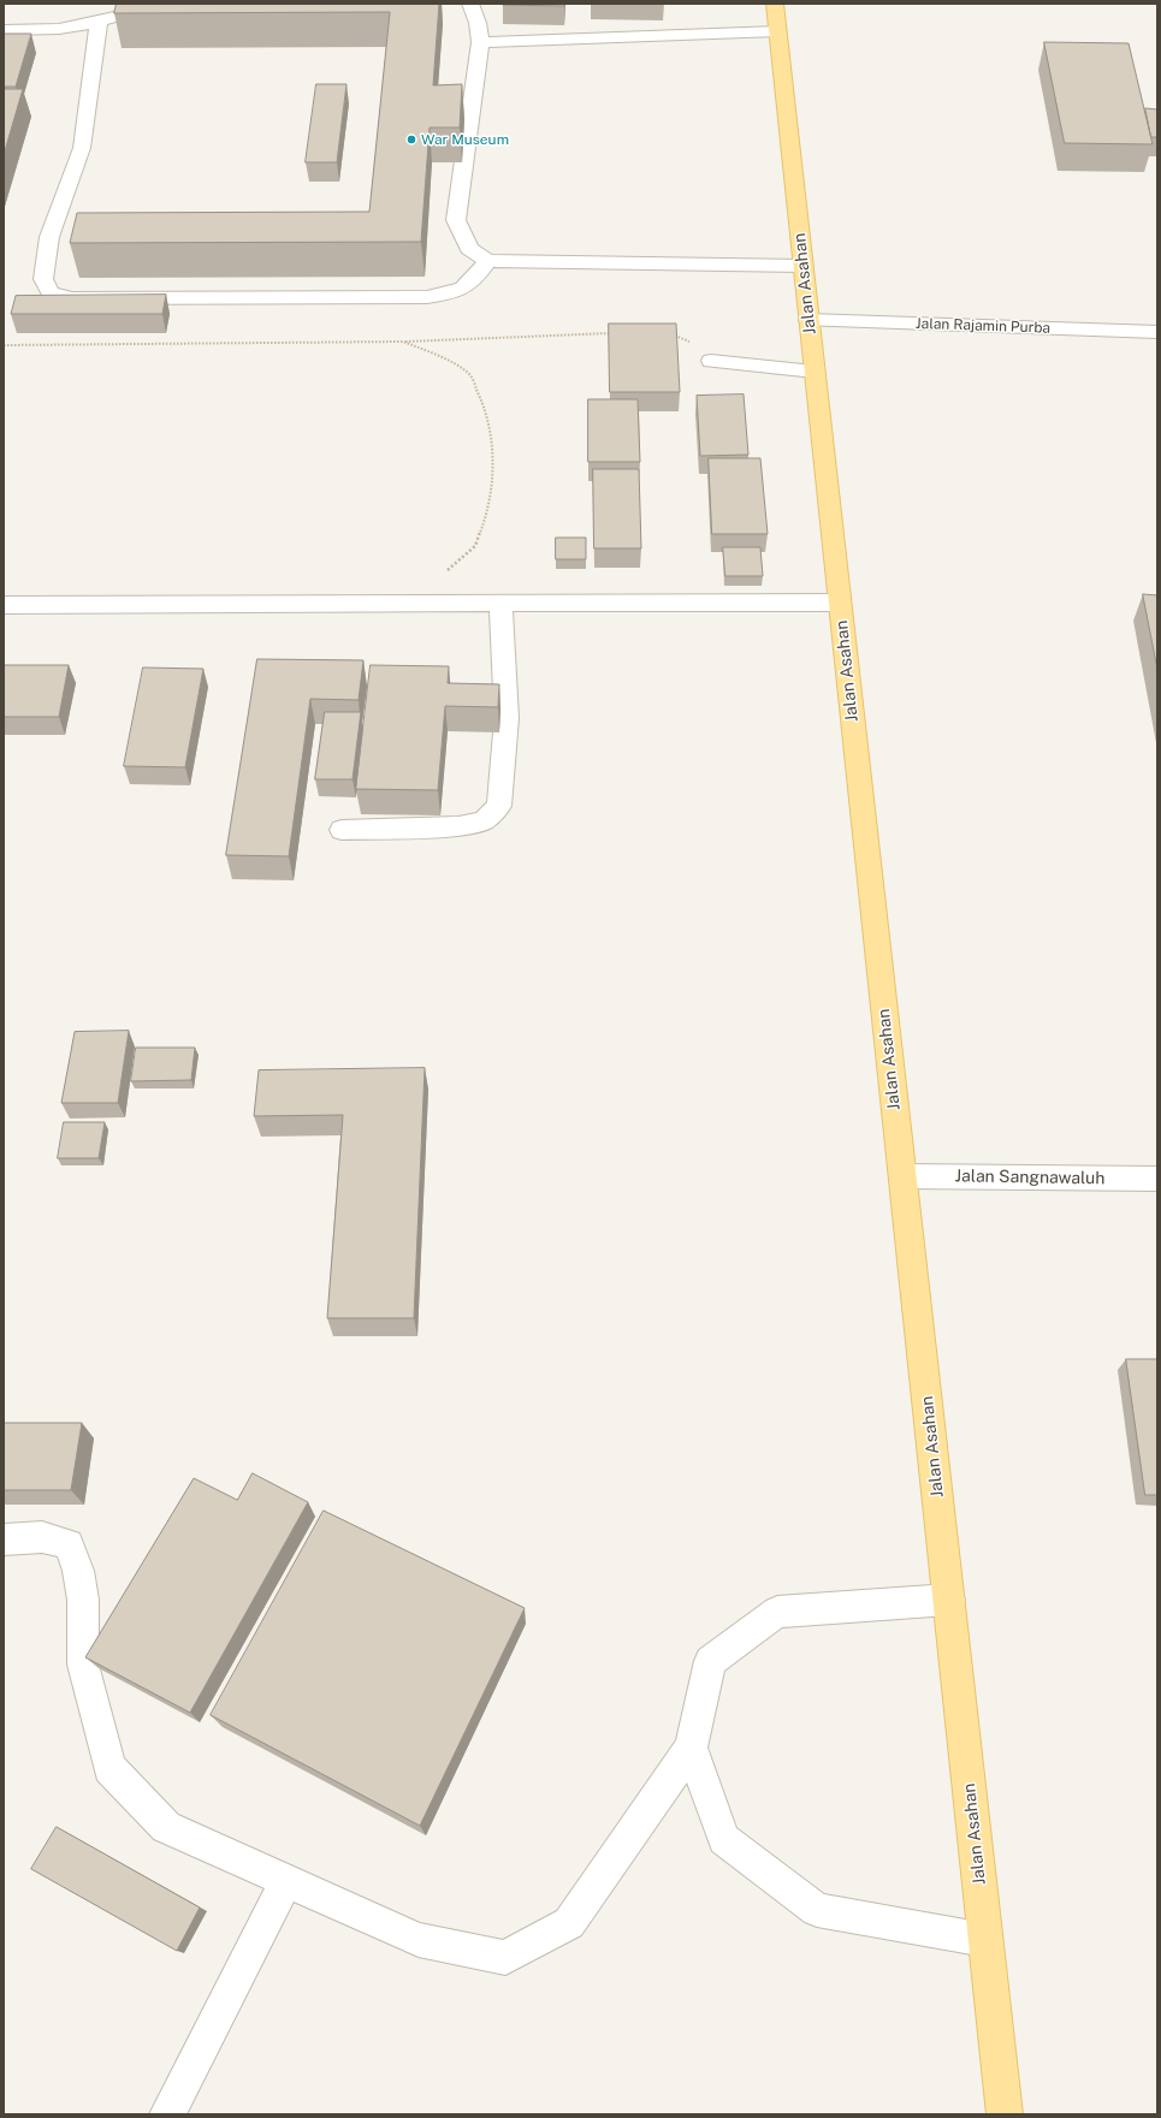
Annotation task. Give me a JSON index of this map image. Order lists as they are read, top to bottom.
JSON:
{
  "streets": {
    "main road": ["Jalan Asahan"],
    "street": ["Jalan Rajamin Purba", "Jalan Sangnawaluh"]
  },
  "crossings": [
    ["Jalan Asahan", "Jalan Rajamin Purba"],
    ["Jalan Asahan", "Jalan Sangnawaluh"]
  ],
  "places": ["War Museum"]
}
